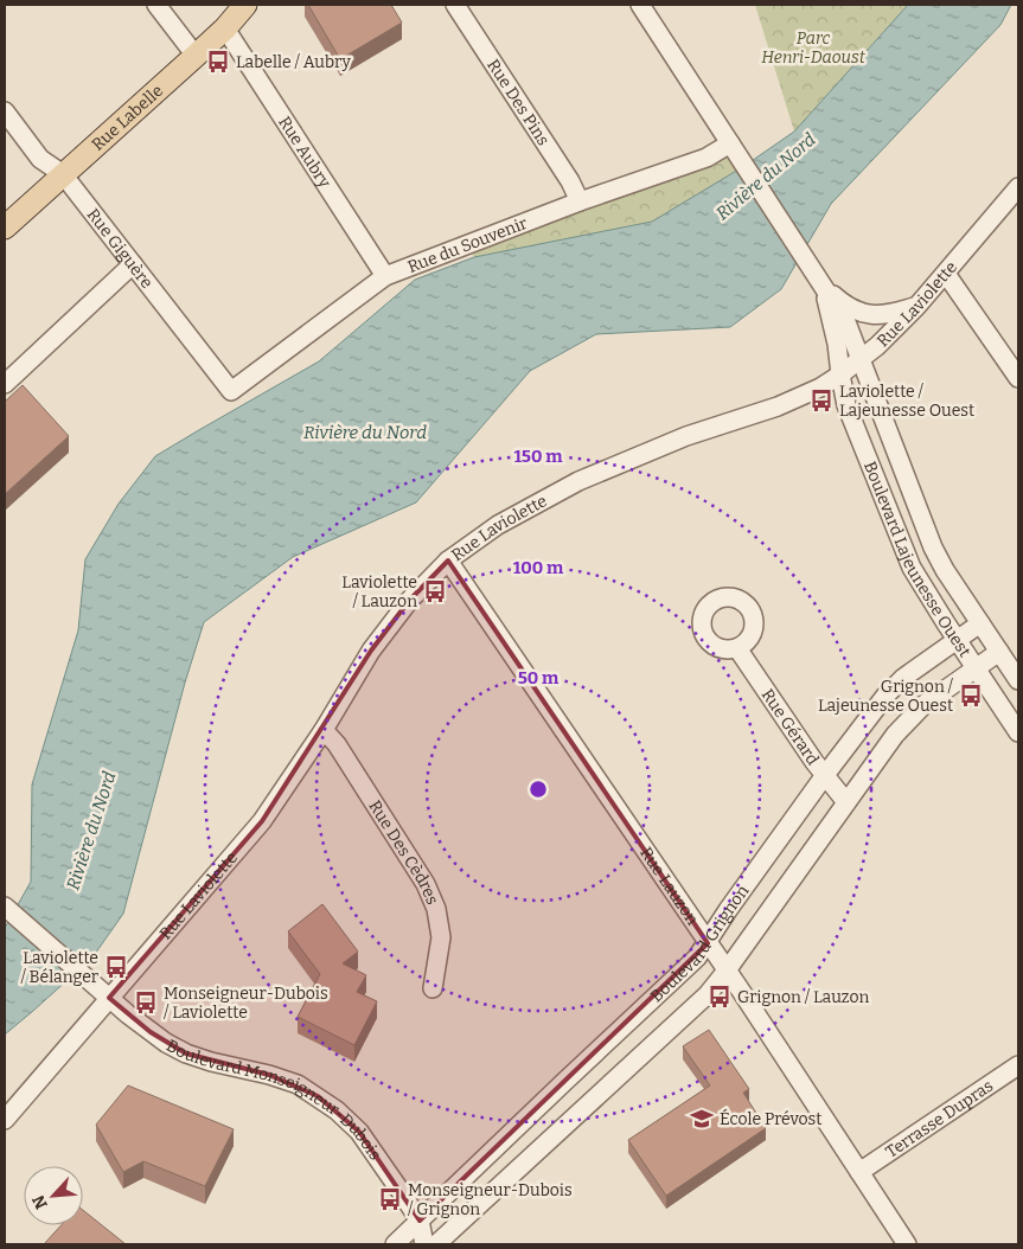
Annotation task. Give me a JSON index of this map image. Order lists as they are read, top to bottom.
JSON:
{
  "streets": {
    "main road": ["Rue Labelle"],
    "street": [
      "Rue Des Pins",
      "Rue Aubry",
      "Rue du Souvenir",
      "Rue Giguère",
      "Rue Laviolette",
      "Boulevard Lajeunesse Ouest",
      "Rue Gérard",
      "Rue Des Cèdres",
      "Rue Lauzon",
      "Boulevard Grignon",
      "Boulevard Monseigneur-Dubois",
      "Terrasse Dupras"
    ]
  },
  "crossings": [
    ["Rue Des Pins", "Rue du Souvenir"],
    ["Rue Labelle", "Rue Aubry"],
    ["Rue Labelle", "Rue Giguère"],
    ["Rue Aubry", "Rue du Souvenir"],
    ["Rue du Souvenir", "Rue Giguère"],
    ["Rue du Souvenir", "Boulevard Lajeunesse Ouest"],
    ["Rue Laviolette", "Boulevard Lajeunesse Ouest"],
    ["Rue Laviolette", "Rue Des Cèdres"],
    ["Rue Laviolette", "Rue Lauzon"],
    ["Rue Laviolette", "Boulevard Monseigneur-Dubois"],
    ["Boulevard Lajeunesse Ouest", "Boulevard Grignon"],
    ["Rue Gérard", "Boulevard Grignon"],
    ["Rue Lauzon", "Boulevard Grignon"],
    ["Rue Lauzon", "Terrasse Dupras"],
    ["Boulevard Grignon", "Boulevard Monseigneur-Dubois"]
  ],
  "water": ["Rivière du Nord"],
  "parks": ["Parc Henri-Daoust"],
  "places": {
    "bus stop": [
      "Labelle / Aubry",
      "Laviolette / Lajeunesse Ouest",
      "Laviolette / Lauzon",
      "Grignon / Lajeunesse Ouest",
      "Laviolette / Bélanger",
      "Grignon / Lauzon",
      "Monseigneur-Dubois / Laviolette",
      "Monseigneur-Dubois / Grignon"
    ],
    "school or university": ["École Prévost"]
  },
  "north": "bottom left",
  "rings": ["150 m", "100 m", "50 m"]
}
